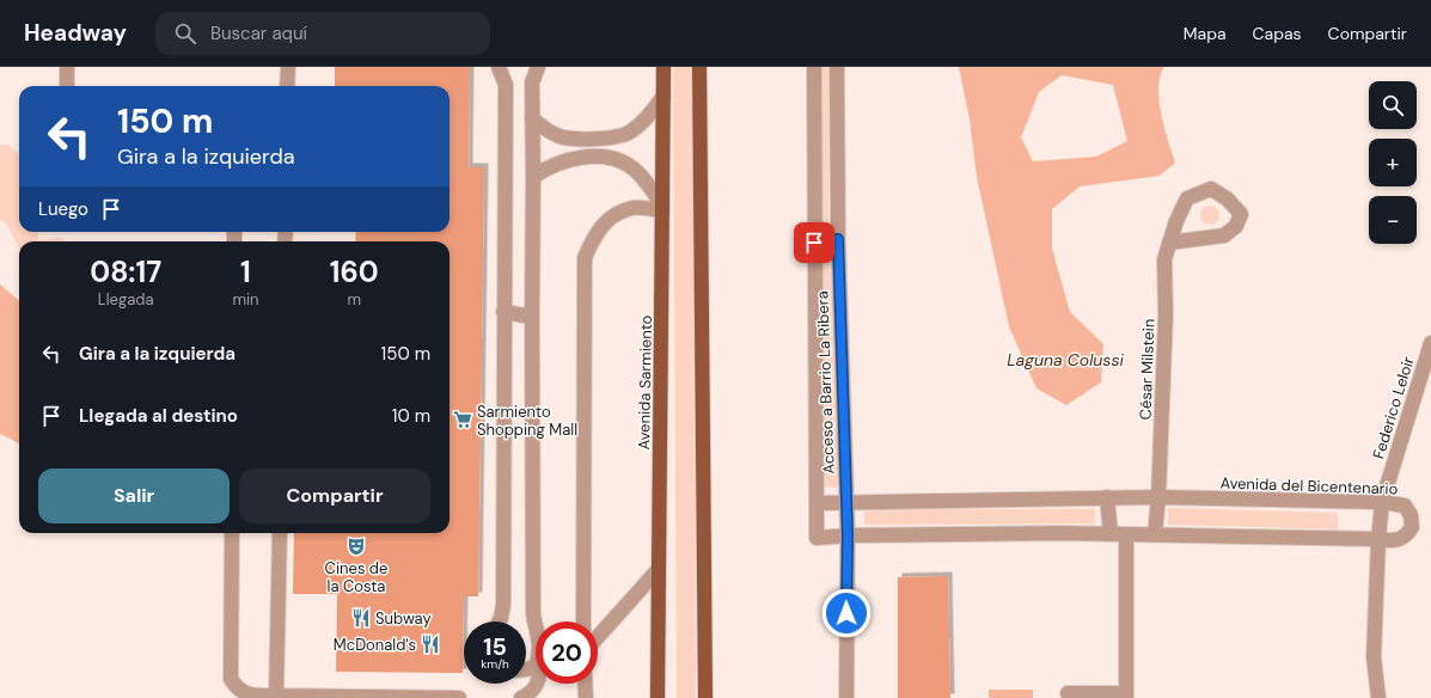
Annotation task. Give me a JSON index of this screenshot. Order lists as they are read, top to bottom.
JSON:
{
  "streets": {
    "main road": ["Avenida Sarmiento"],
    "street": [
      "César Milstein",
      "Acceso a Barrio La Ribera",
      "Federico Leloir",
      "Avenida del Bicentenario"
    ]
  },
  "crossings": [
    ["César Milstein", "Avenida del Bicentenario"],
    ["Acceso a Barrio La Ribera", "Avenida del Bicentenario"],
    ["Federico Leloir", "Avenida del Bicentenario"]
  ],
  "water": ["Laguna Colussi"],
  "places": {
    "supermarket": ["Sarmiento Shopping Mall"],
    "theatre": ["Cines de la Costa"],
    "restaurant": ["Subway", "McDonald's"]
  },
  "page": {
    "header": "Headway",
    "search": "Buscar aquí",
    "nav": ["Mapa", "Capas", "Compartir"],
    "map_buttons": ["+", "−"],
    "turn": ["150 m", "Gira a la izquierda"],
    "then": "Luego",
    "eta": [
      "08:17",
      "Llegada",
      "1",
      "min",
      "160",
      "m"
    ],
    "list": [
      {
        "name": "Gira a la izquierda",
        "value": "150 m"
      },
      {
        "name": "Llegada al destino",
        "value": "10 m"
      }
    ],
    "buttons": ["Salir", "Compartir"],
    "speed": "15 km/h",
    "limit": "20"
  }
}
